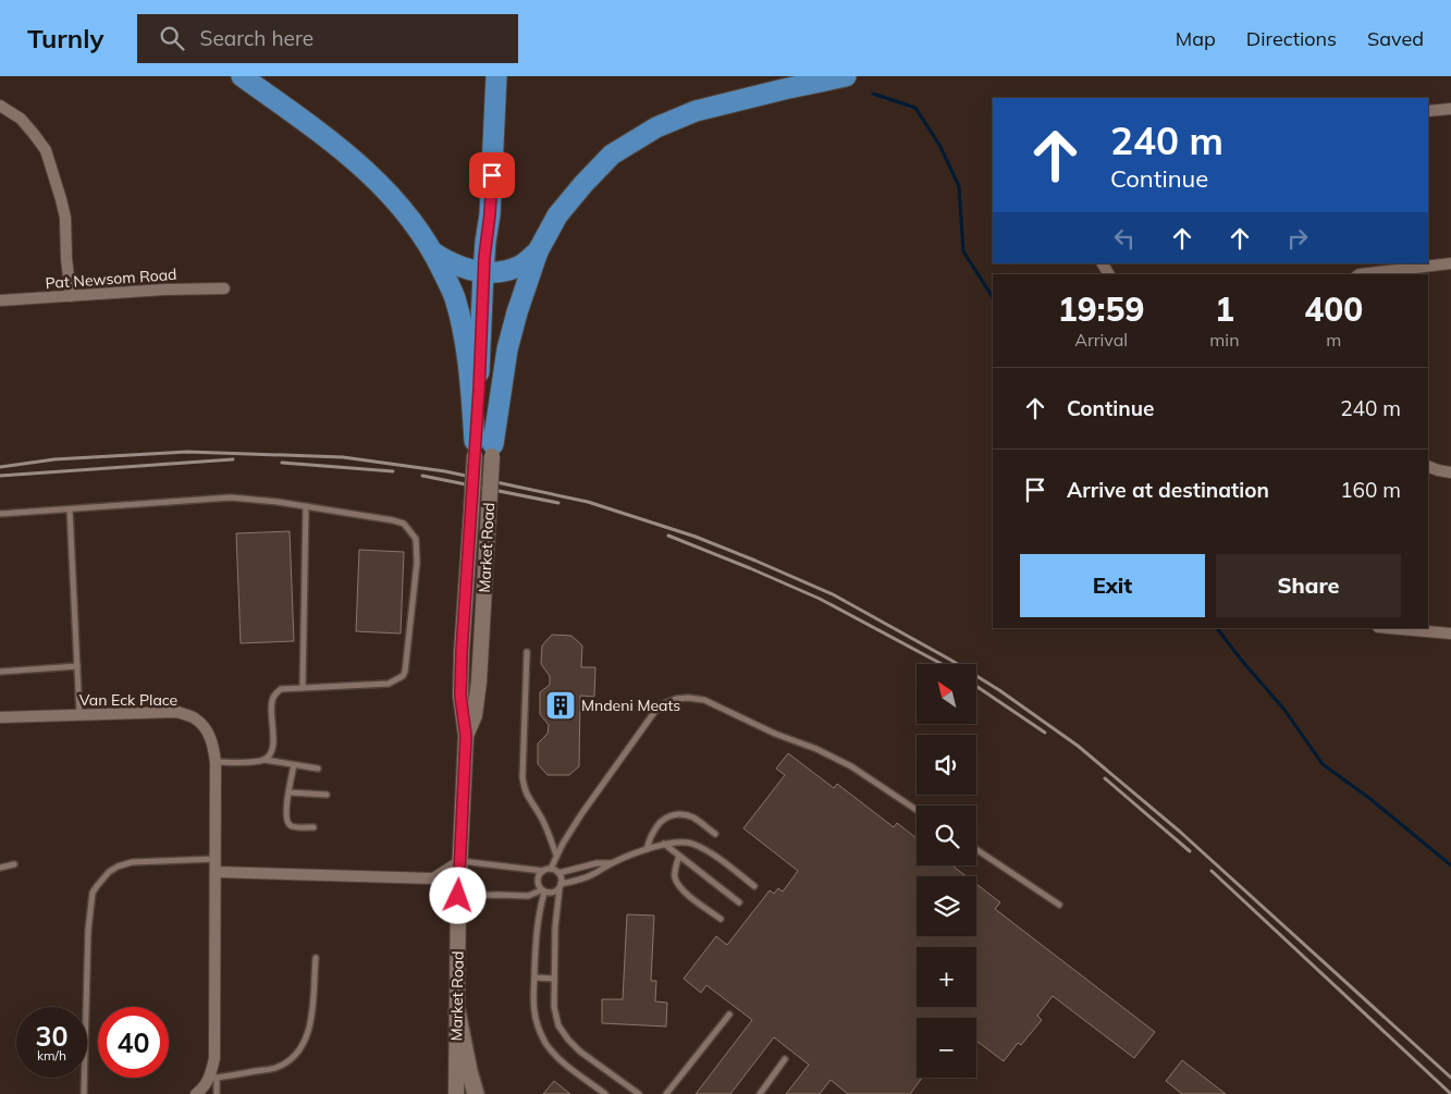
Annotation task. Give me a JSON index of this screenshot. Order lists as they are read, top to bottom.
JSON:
{
  "streets": {
    "street": ["Pat Newsom Road", "Market Road", "Van Eck Place"]
  },
  "places": {
    "building": ["Mndeni Meats"]
  },
  "north": "top left",
  "page": {
    "header": "Turnly",
    "search": "Search here",
    "nav": ["Map", "Directions", "Saved"],
    "turn": ["240 m", "Continue"],
    "eta": [
      "19:59",
      "Arrival",
      "1",
      "min",
      "400",
      "m"
    ],
    "list": [
      {
        "name": "Continue",
        "value": "240 m"
      },
      {
        "name": "Arrive at destination",
        "value": "160 m"
      }
    ],
    "buttons": ["Exit", "Share"],
    "map_buttons": ["+", "−"],
    "speed": "30 km/h",
    "limit": "40"
  }
}
